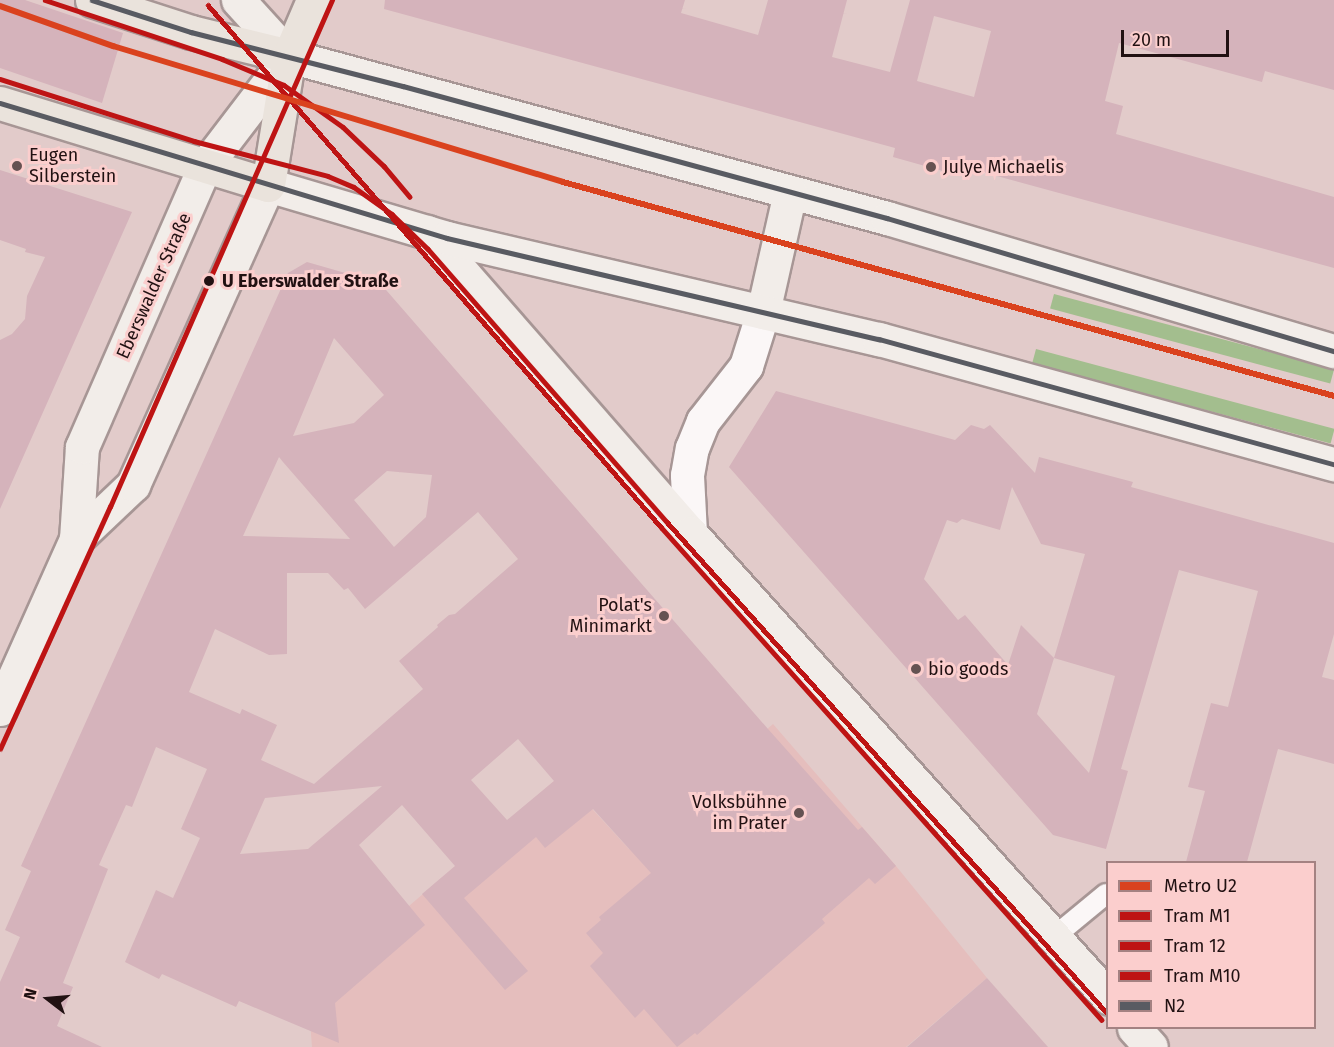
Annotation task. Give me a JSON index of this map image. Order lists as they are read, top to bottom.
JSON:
{
  "streets": {
    "main road": ["Eberswalder Straße"]
  },
  "places": [
    "Eugen Silberstein",
    "Julye Michaelis",
    "U Eberswalder Straße",
    "Polat's Minimarkt",
    "bio goods",
    "Volksbühne im Prater"
  ],
  "lines": [
    "tram line M1",
    "tram line M10",
    "transit line N2",
    "tram line 12",
    "metro line U2"
  ],
  "legend": [
    "Metro U2",
    "Tram M1",
    "Tram 12",
    "Tram M10",
    "N2"
  ],
  "scale_bar": "20 m",
  "north": "left"
}
